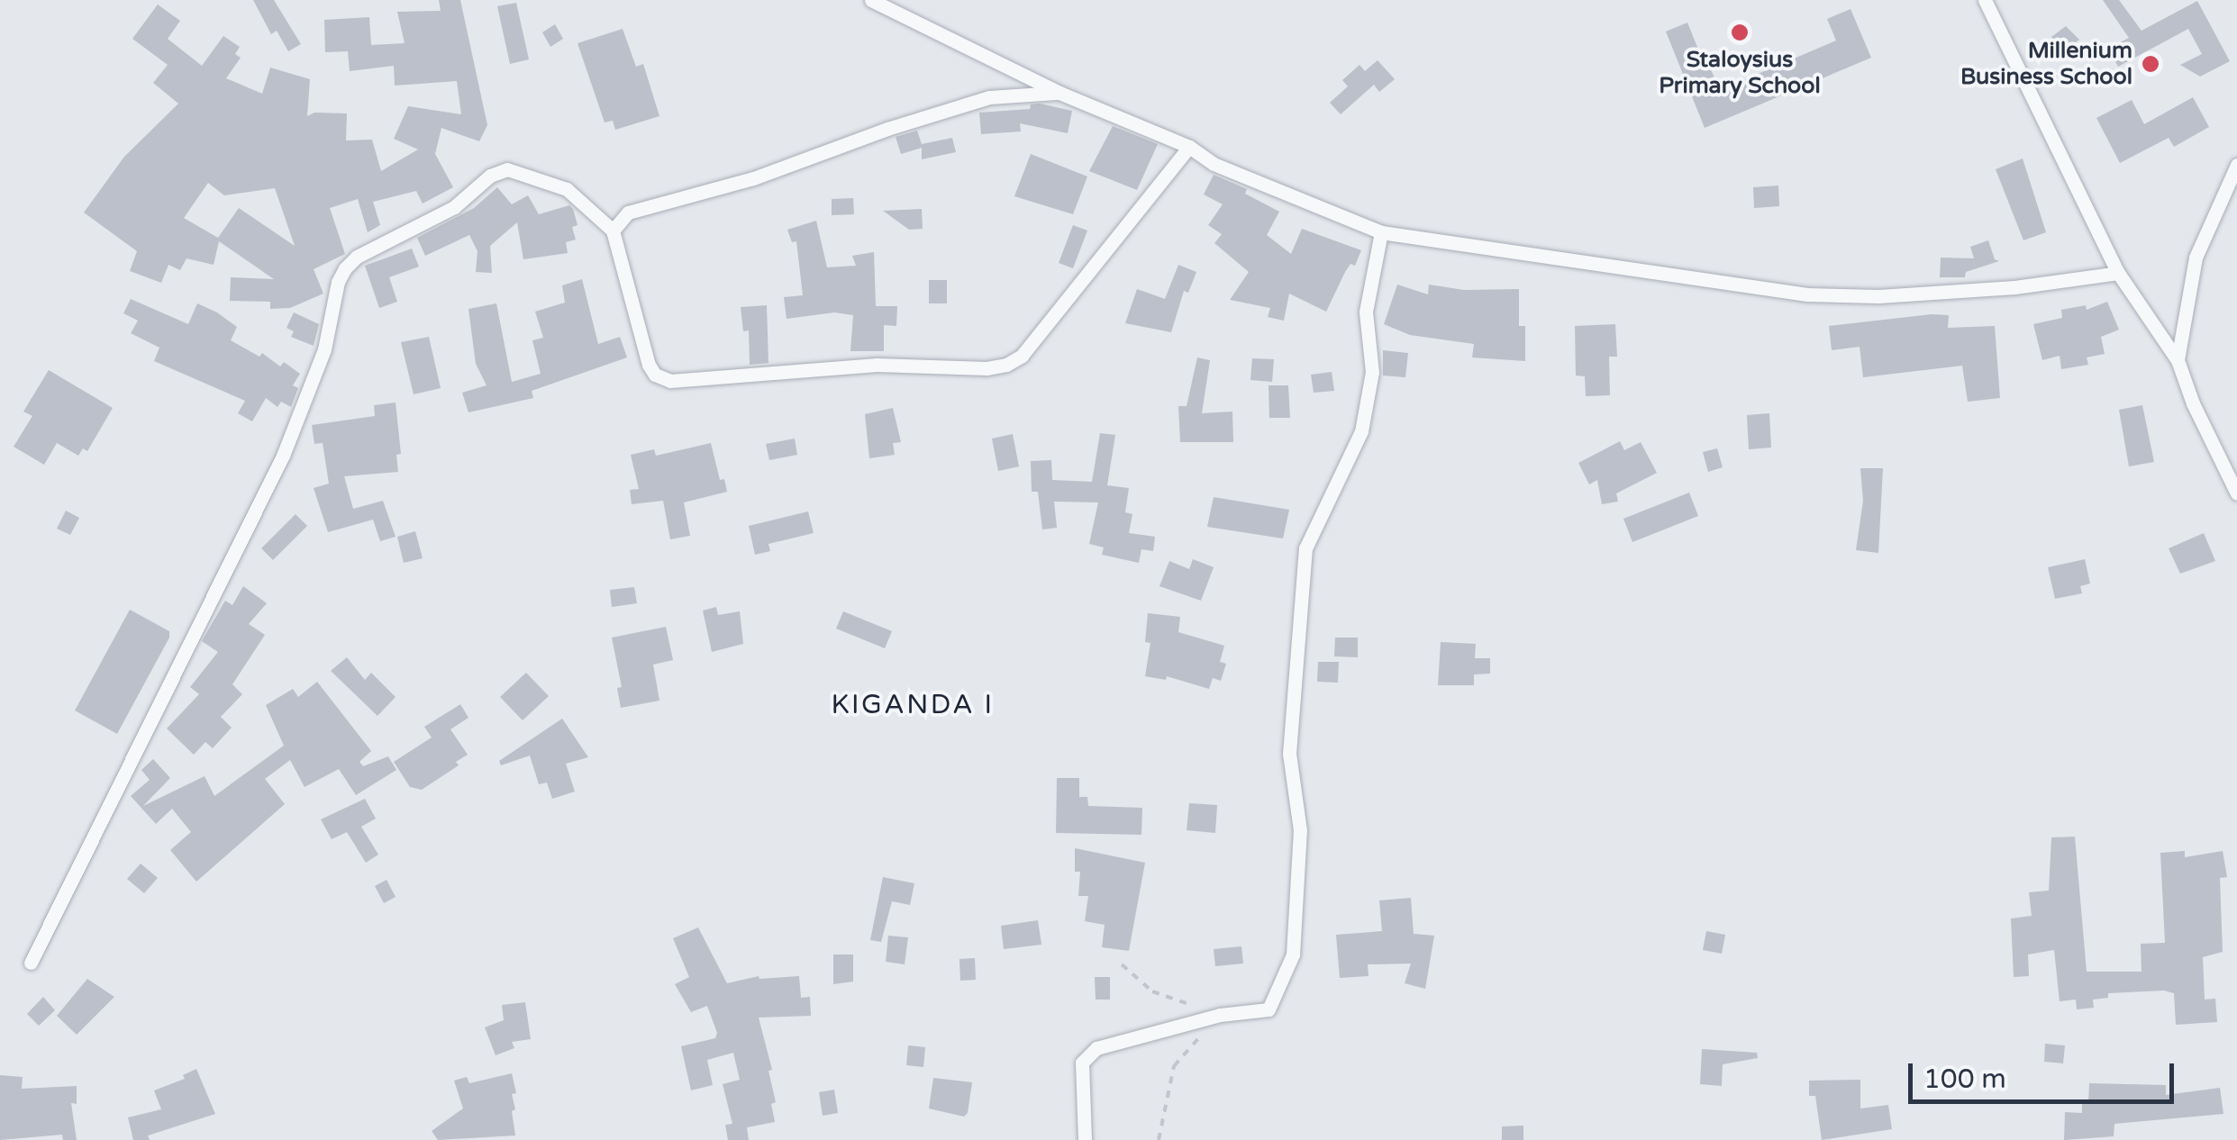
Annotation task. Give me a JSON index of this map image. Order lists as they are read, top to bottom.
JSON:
{
  "districts": ["KIGANDA I"],
  "places": ["Staloysius Primary School", "Millenium Business School"],
  "scale_bar": "100 m"
}
